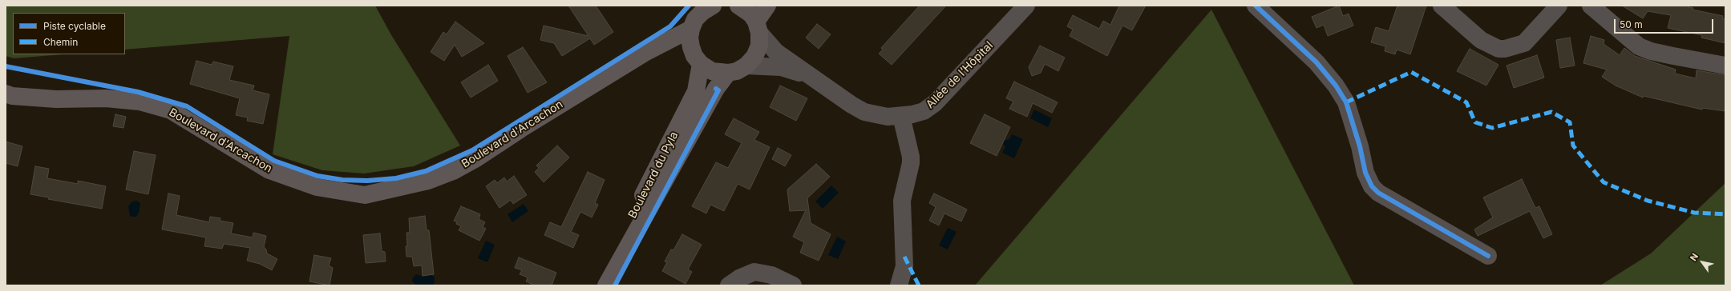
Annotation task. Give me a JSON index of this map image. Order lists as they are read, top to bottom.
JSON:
{
  "streets": {
    "main road": ["Boulevard d'Arcachon", "Boulevard du Pyla"],
    "street": ["Allée de l’Hôpital"]
  },
  "crossings": [
    ["Boulevard d'Arcachon", "Boulevard du Pyla"]
  ],
  "legend": ["Piste cyclable", "Chemin"],
  "scale_bar": "50 m",
  "north": "top left"
}
